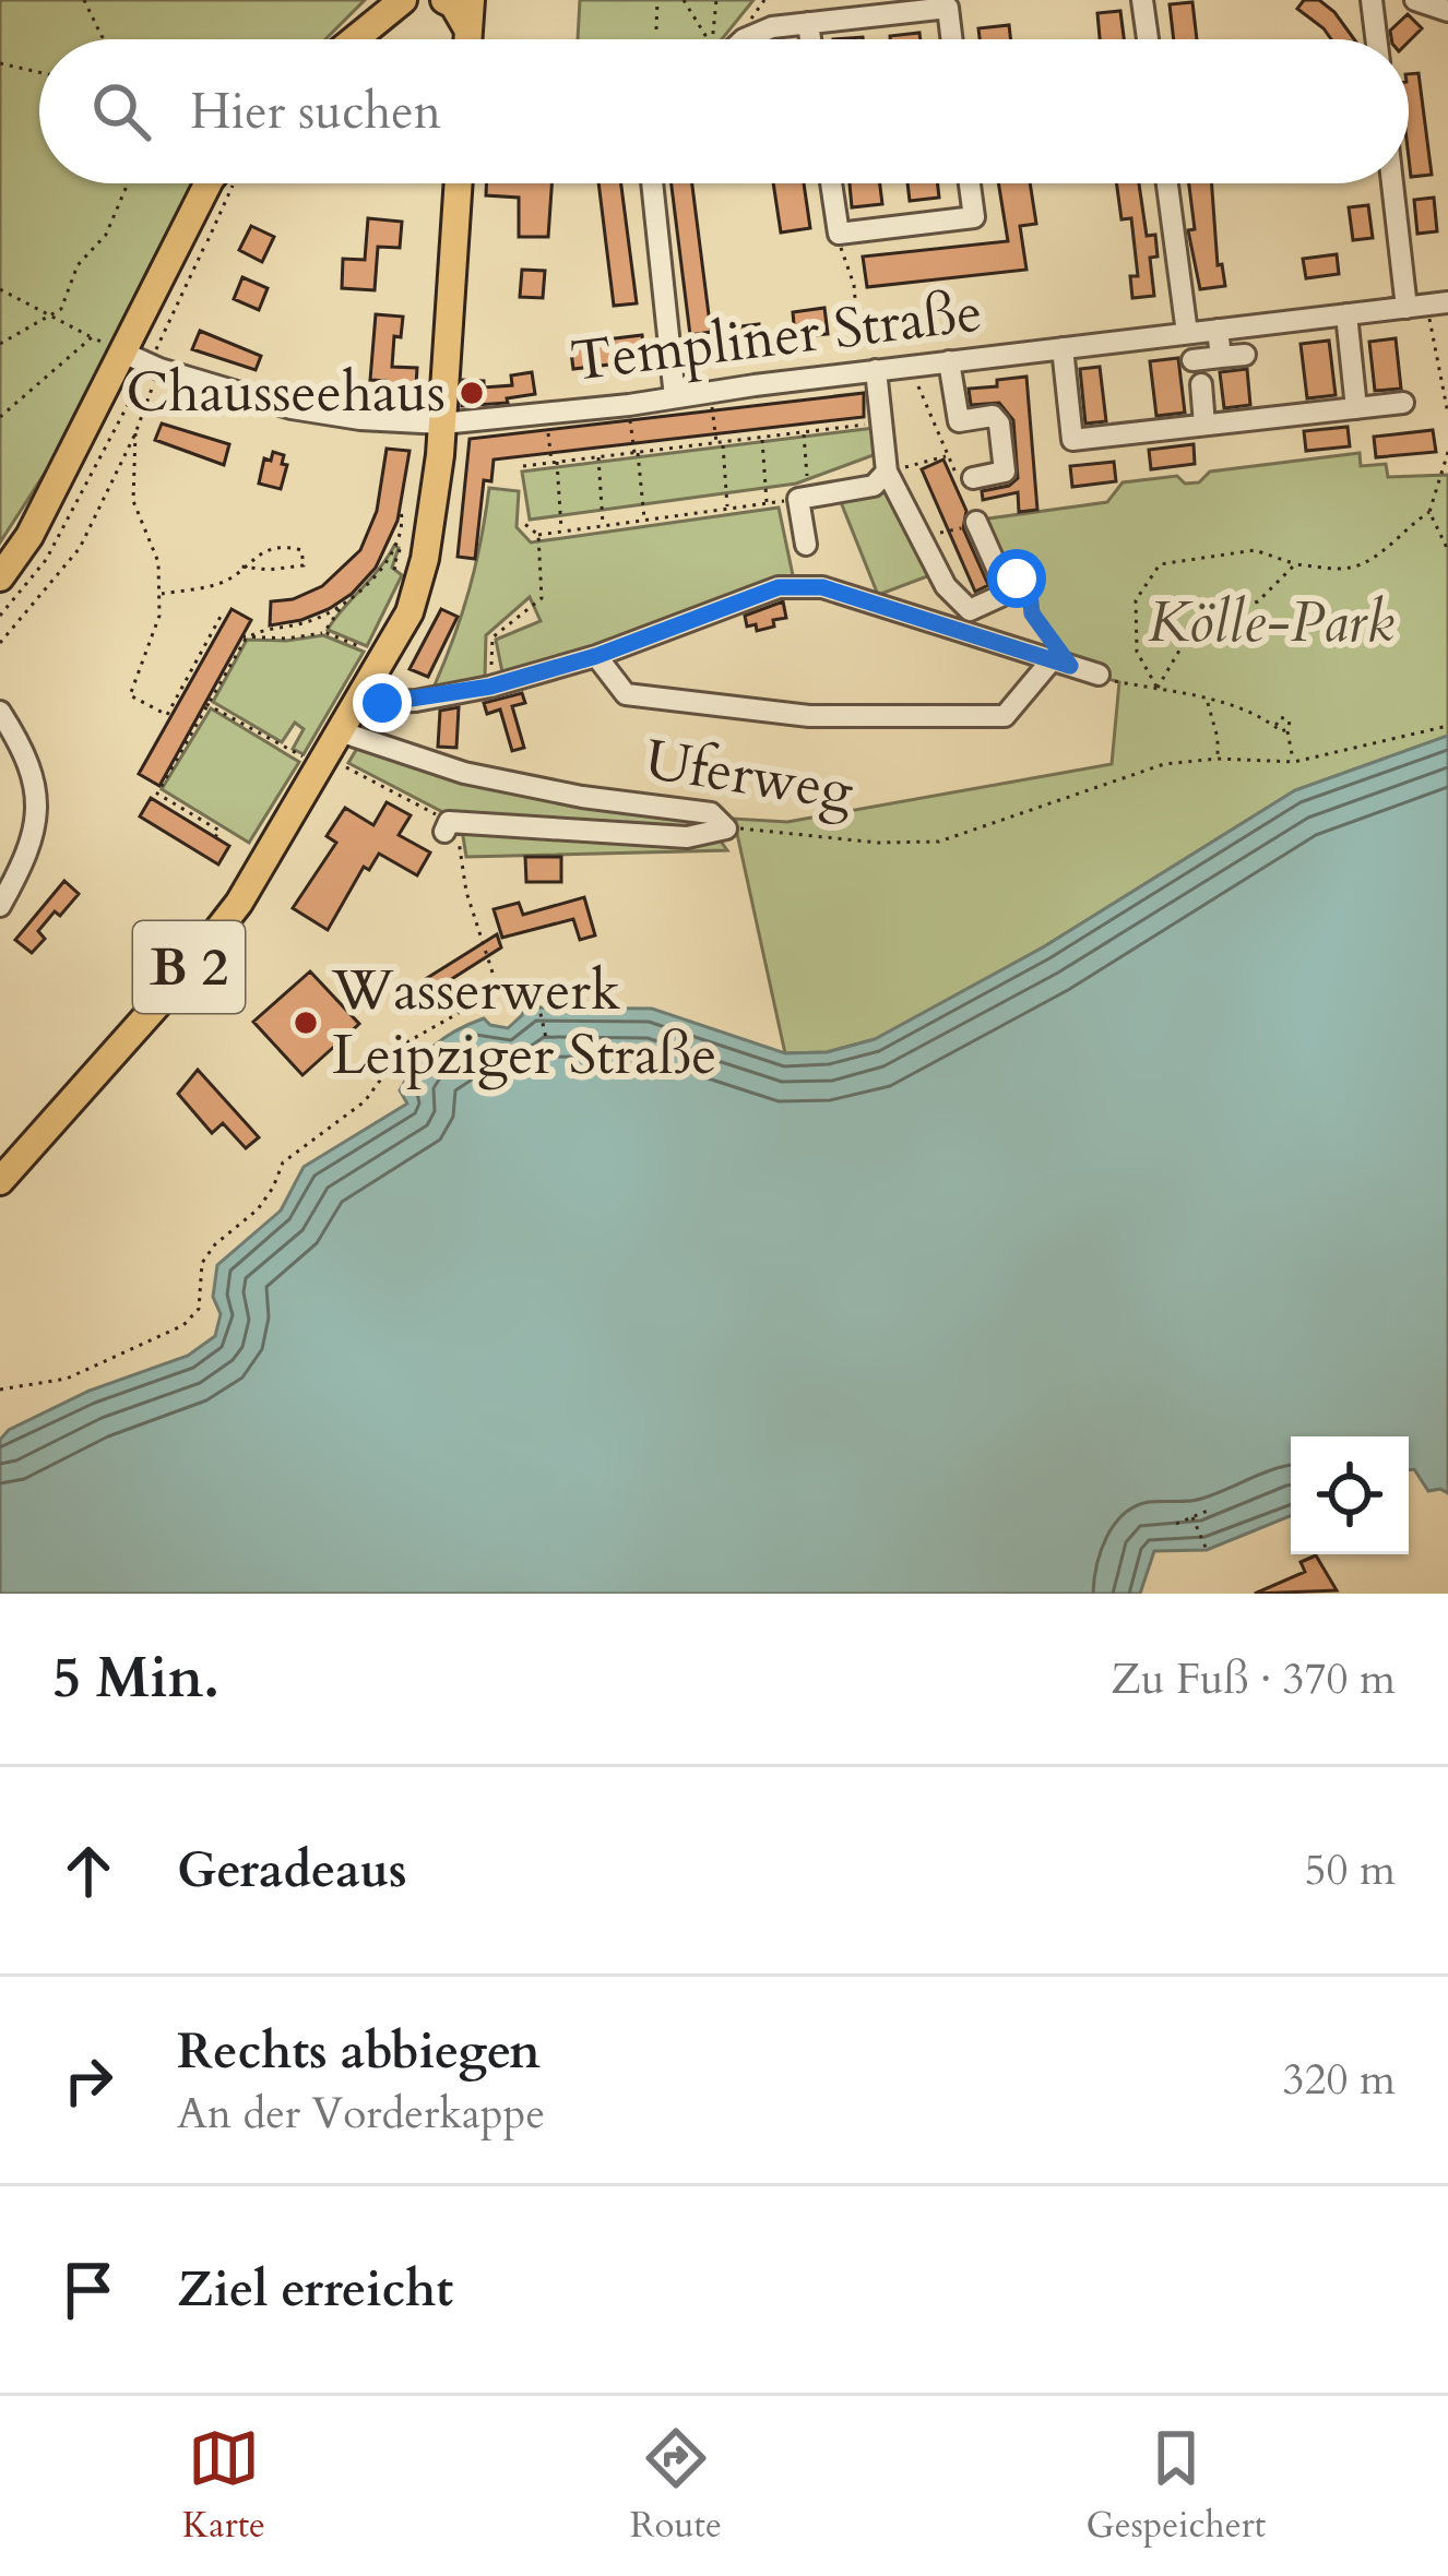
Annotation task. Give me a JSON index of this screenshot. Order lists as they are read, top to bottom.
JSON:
{
  "streets": {
    "main road": ["B 2"],
    "street": ["Templiner Straße", "Uferweg"]
  },
  "crossings": [
    ["Templiner Straße", "B 2"],
    ["Uferweg", "B 2"]
  ],
  "parks": ["Kölle-Park"],
  "places": ["Chausseehaus", "Wasserwerk Leipziger Straße"],
  "page": {
    "search": "Hier suchen",
    "heading": ["5 Min.", "Zu Fuß · 370 m"],
    "list": [
      ["Geradeaus", "50 m"],
      ["Rechts abbiegen", "An der Vorderkappe", "320 m"],
      "Ziel erreicht"
    ],
    "nav": ["Karte", "Route", "Gespeichert"]
  }
}
